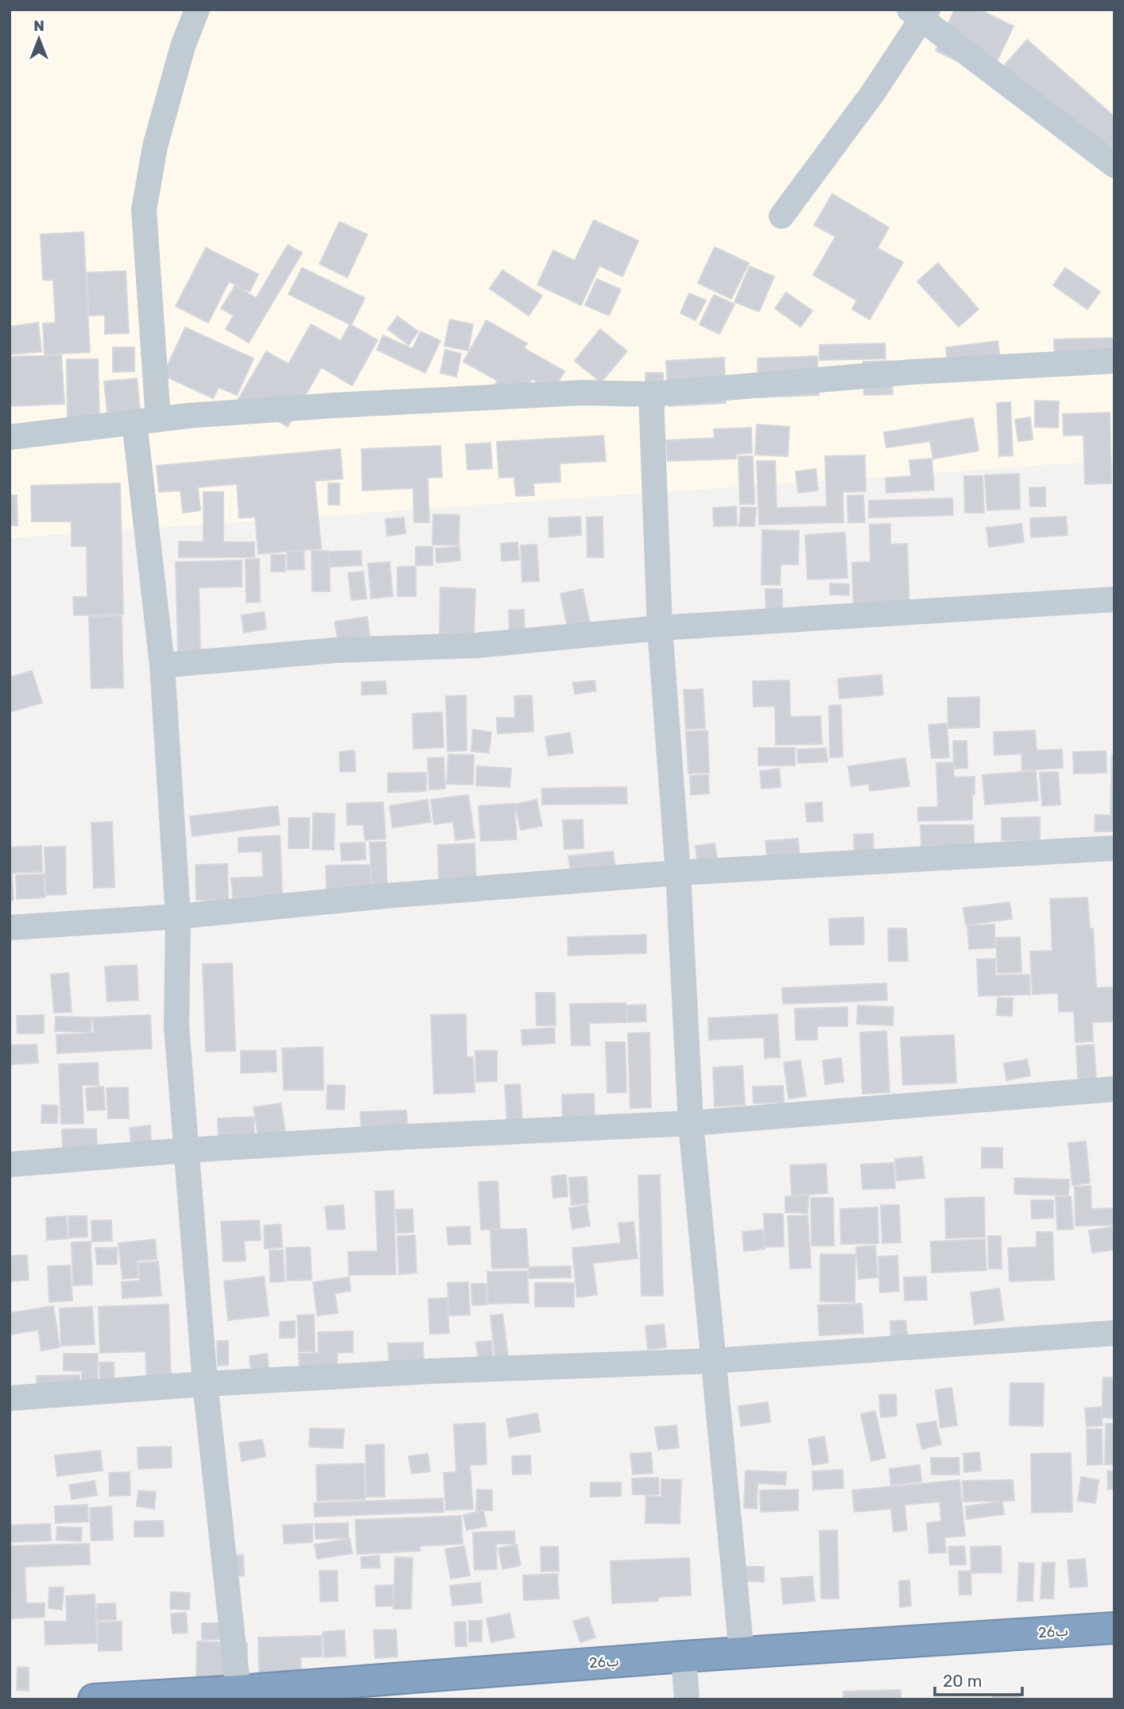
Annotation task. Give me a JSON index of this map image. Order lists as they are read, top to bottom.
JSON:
{
  "streets": {
    "highway": ["26ب"]
  },
  "scale_bar": "20 m",
  "north": "top"
}
